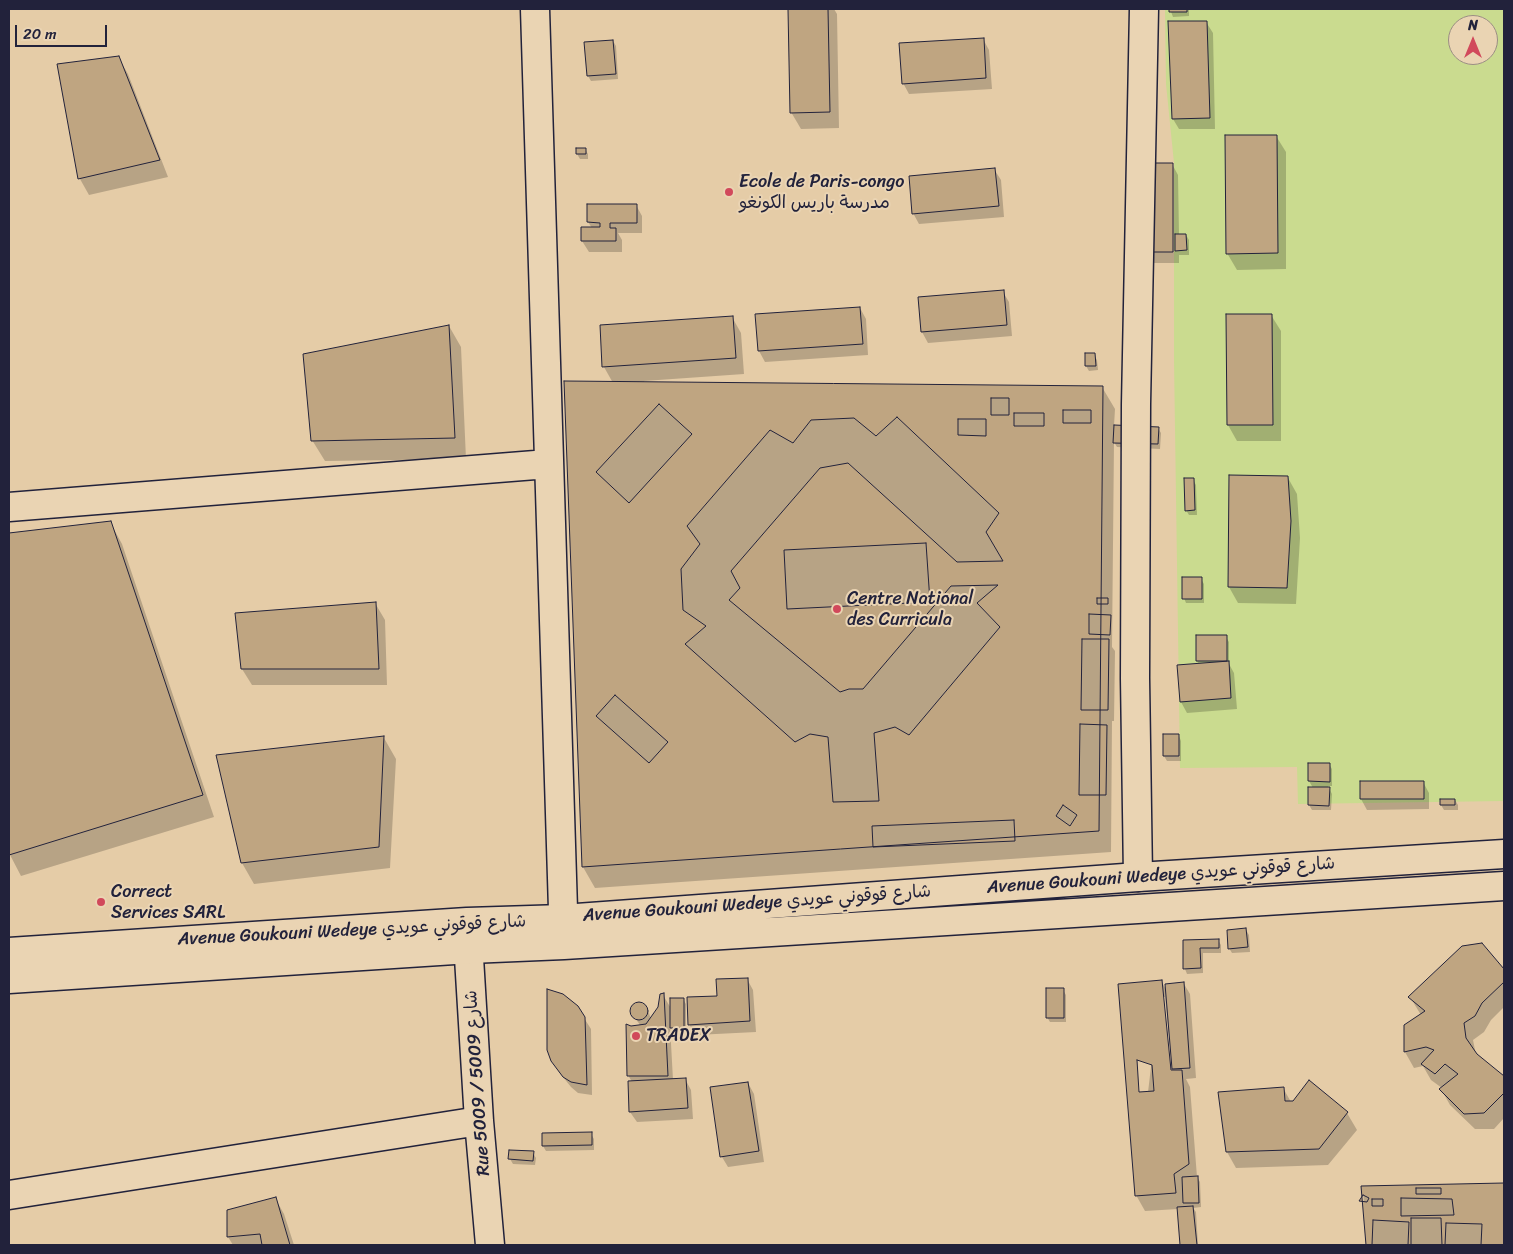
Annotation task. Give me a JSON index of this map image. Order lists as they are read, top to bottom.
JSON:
{
  "streets": {
    "street": ["Avenue Goukouni Wedeye شارع قوقوني عويدي", "Rue 5009 / شارع 5009"]
  },
  "crossings": [
    ["Avenue Goukouni Wedeye شارع قوقوني عويدي", "Rue 5009 / شارع 5009"]
  ],
  "places": [
    "Ecole de Paris-congo مدرسة باريس الكونغو",
    "Centre National des Curricula",
    "Correct Services SARL",
    "TRADEX"
  ],
  "scale_bar": "20 m",
  "north": "top"
}
